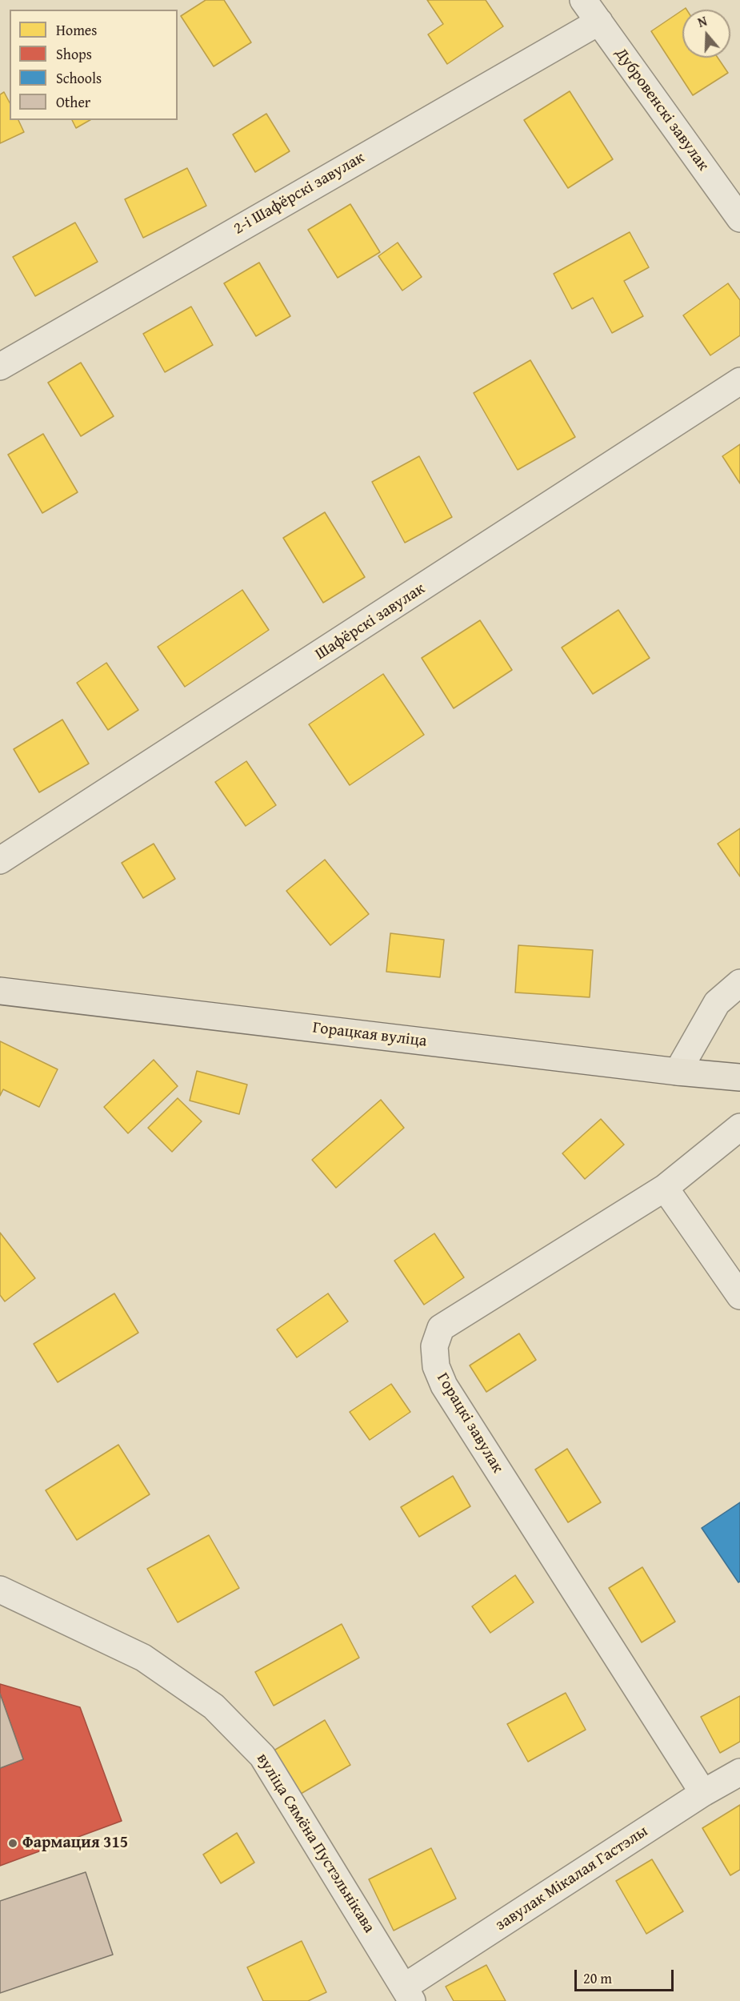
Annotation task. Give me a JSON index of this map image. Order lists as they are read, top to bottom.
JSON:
{
  "streets": {
    "main road": ["Горацкая вуліца"],
    "street": [
      "Дубровенскі завулак",
      "2-і Шафёрскі завулак",
      "Шафёрскі завулак",
      "Горацкі завулак",
      "вуліца Сямёна Пустэльнікава",
      "завулак Мікалая Гастэлы"
    ]
  },
  "crossings": [
    ["Дубровенскі завулак", "2-і Шафёрскі завулак"],
    ["Горацкі завулак", "завулак Мікалая Гастэлы"],
    ["вуліца Сямёна Пустэльнікава", "завулак Мікалая Гастэлы"]
  ],
  "places": ["Фармация 315"],
  "legend": [
    "Homes",
    "Shops",
    "Schools",
    "Other"
  ],
  "scale_bar": "20 m",
  "north": "top"
}
